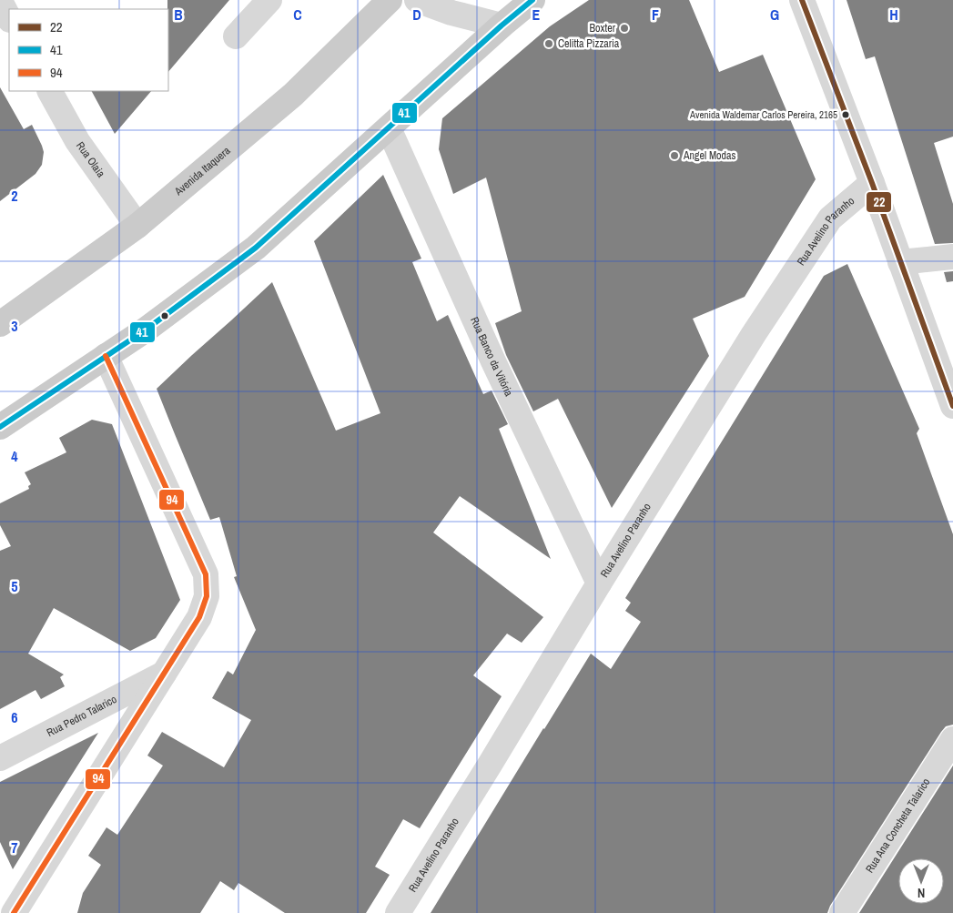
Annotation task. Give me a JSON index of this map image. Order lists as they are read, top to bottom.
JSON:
{
  "streets": {
    "main road": ["Avenida Itaquera"],
    "street": [
      "Rua Olaia",
      "Rua Avelino Paranho",
      "Rua Banco da Vitória",
      "Rua Pedro Talarico",
      "Rua Ana Concheta Talarico"
    ]
  },
  "crossings": [
    ["Rua Olaia", "Avenida Itaquera"],
    ["Rua Avelino Paranho", "Rua Banco da Vitória"]
  ],
  "places": [
    "Boxter",
    "Celitta Pizzaria",
    "Avenida Waldemar Carlos Pereira, 2165",
    "Angel Modas"
  ],
  "lines": ["transit line 22", "transit line 41", "transit line 94"],
  "legend": ["22", "41", "94"],
  "north": "bottom",
  "grid": {
    "columns": [
      "B",
      "C",
      "D",
      "E",
      "F",
      "G",
      "H"
    ],
    "rows": [
      "2",
      "3",
      "4",
      "5",
      "6",
      "7"
    ]
  }
}
